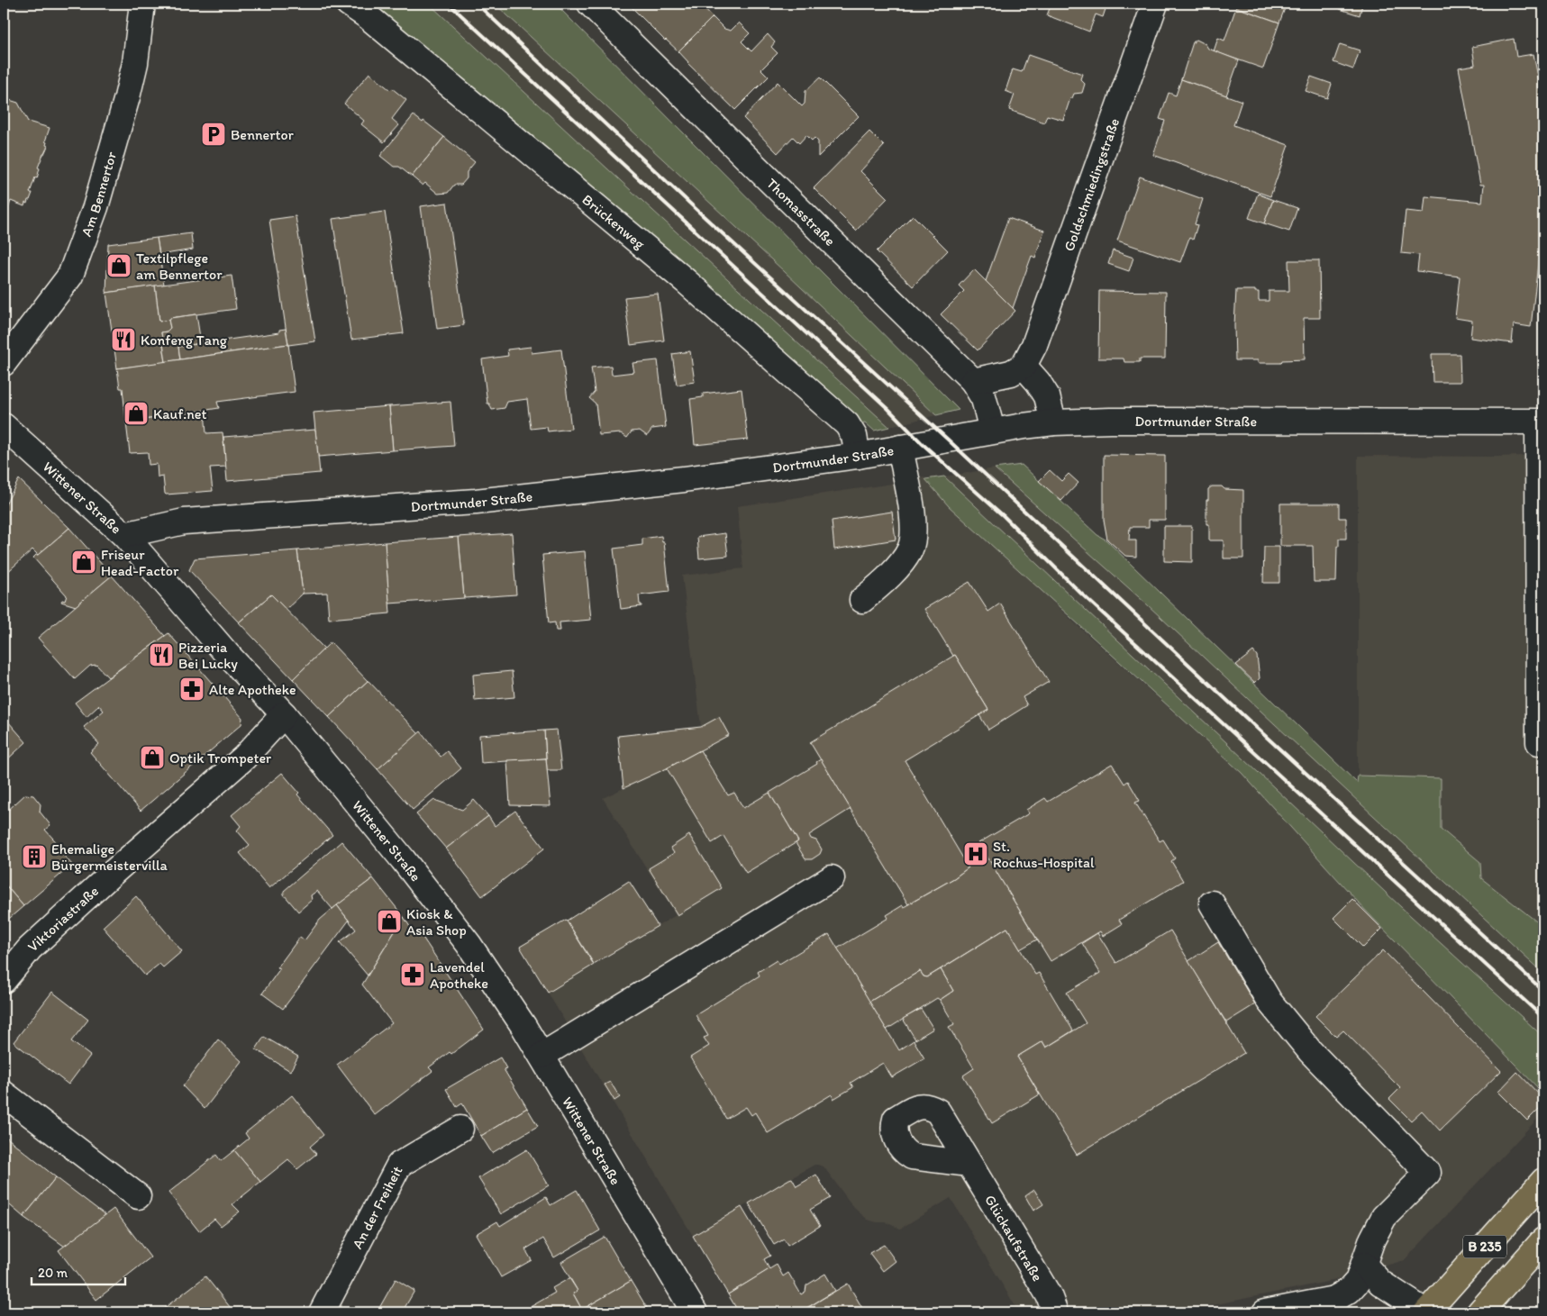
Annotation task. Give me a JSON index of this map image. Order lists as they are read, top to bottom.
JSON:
{
  "streets": {
    "main road": ["B 235"],
    "street": [
      "Goldschmiedingstraße",
      "Am Bennertor",
      "Thomasstraße",
      "Brückenweg",
      "Dortmunder Straße",
      "Wittener Straße",
      "Viktoriastraße",
      "An der Freiheit",
      "Glückaufstraße"
    ]
  },
  "crossings": [
    ["Thomasstraße", "Dortmunder Straße"],
    ["Brückenweg", "Dortmunder Straße"],
    ["Dortmunder Straße", "Wittener Straße"],
    ["Wittener Straße", "Viktoriastraße"]
  ],
  "places": {
    "parking": ["Bennertor"],
    "shop": [
      "Textilpflege am Bennertor",
      "Kauf.net",
      "Friseur Head-Factor",
      "Optik Trompeter",
      "Kiosk & Asia Shop"
    ],
    "restaurant": ["Konfeng Tang", "Pizzeria Bei Lucky"],
    "pharmacy": ["Alte Apotheke", "Lavendel Apotheke"],
    "hospital": ["St. Rochus-Hospital"],
    "building": ["Ehemalige Bürgermeistervilla"]
  },
  "scale_bar": "20 m"
}
